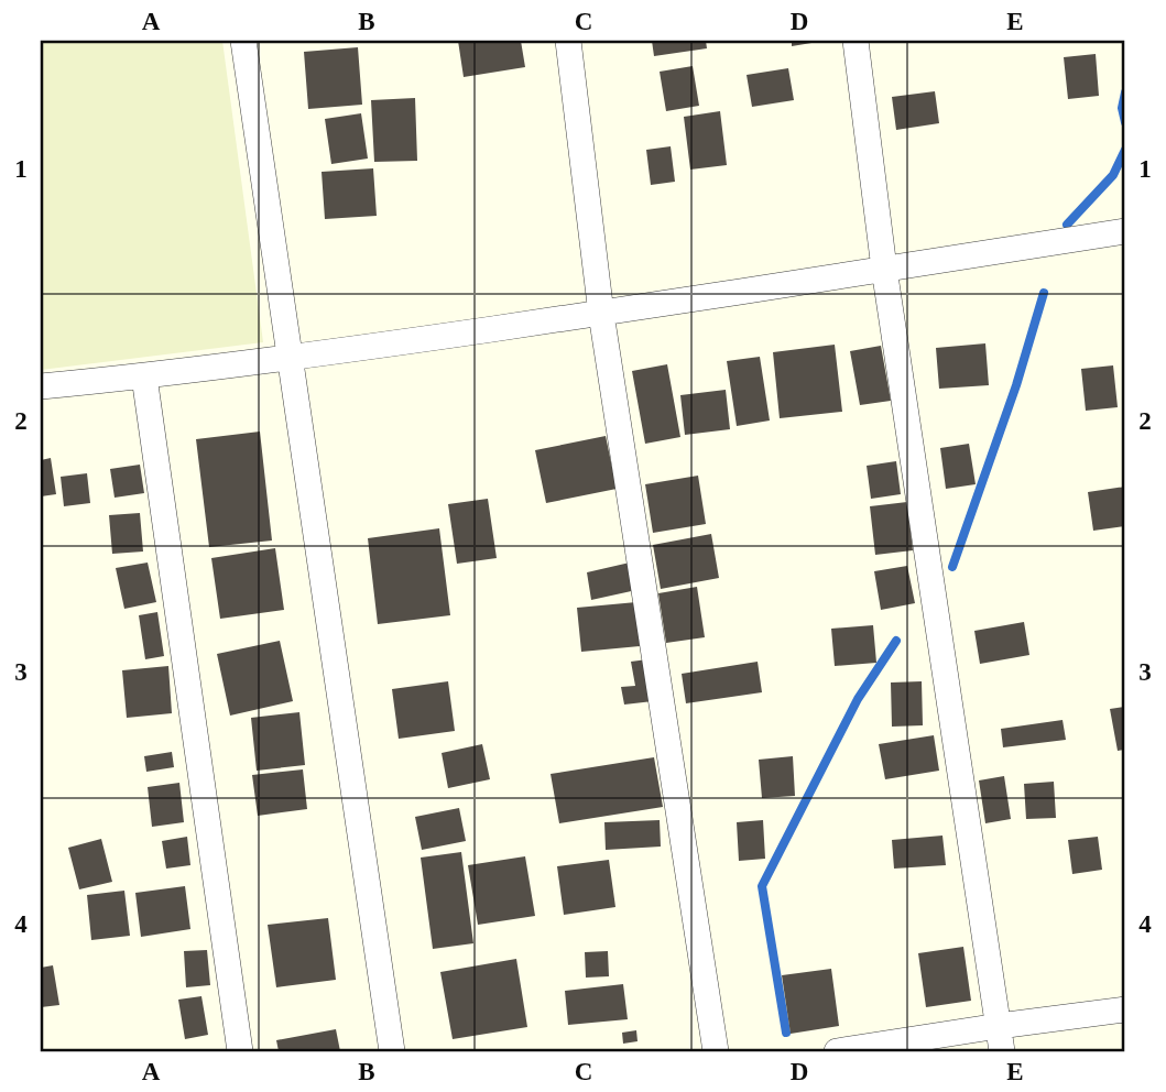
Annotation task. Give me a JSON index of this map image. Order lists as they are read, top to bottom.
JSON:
{
  "grid": {
    "columns": [
      "A",
      "B",
      "C",
      "D",
      "E"
    ],
    "rows": [
      "1",
      "2",
      "3",
      "4"
    ]
  }
}
